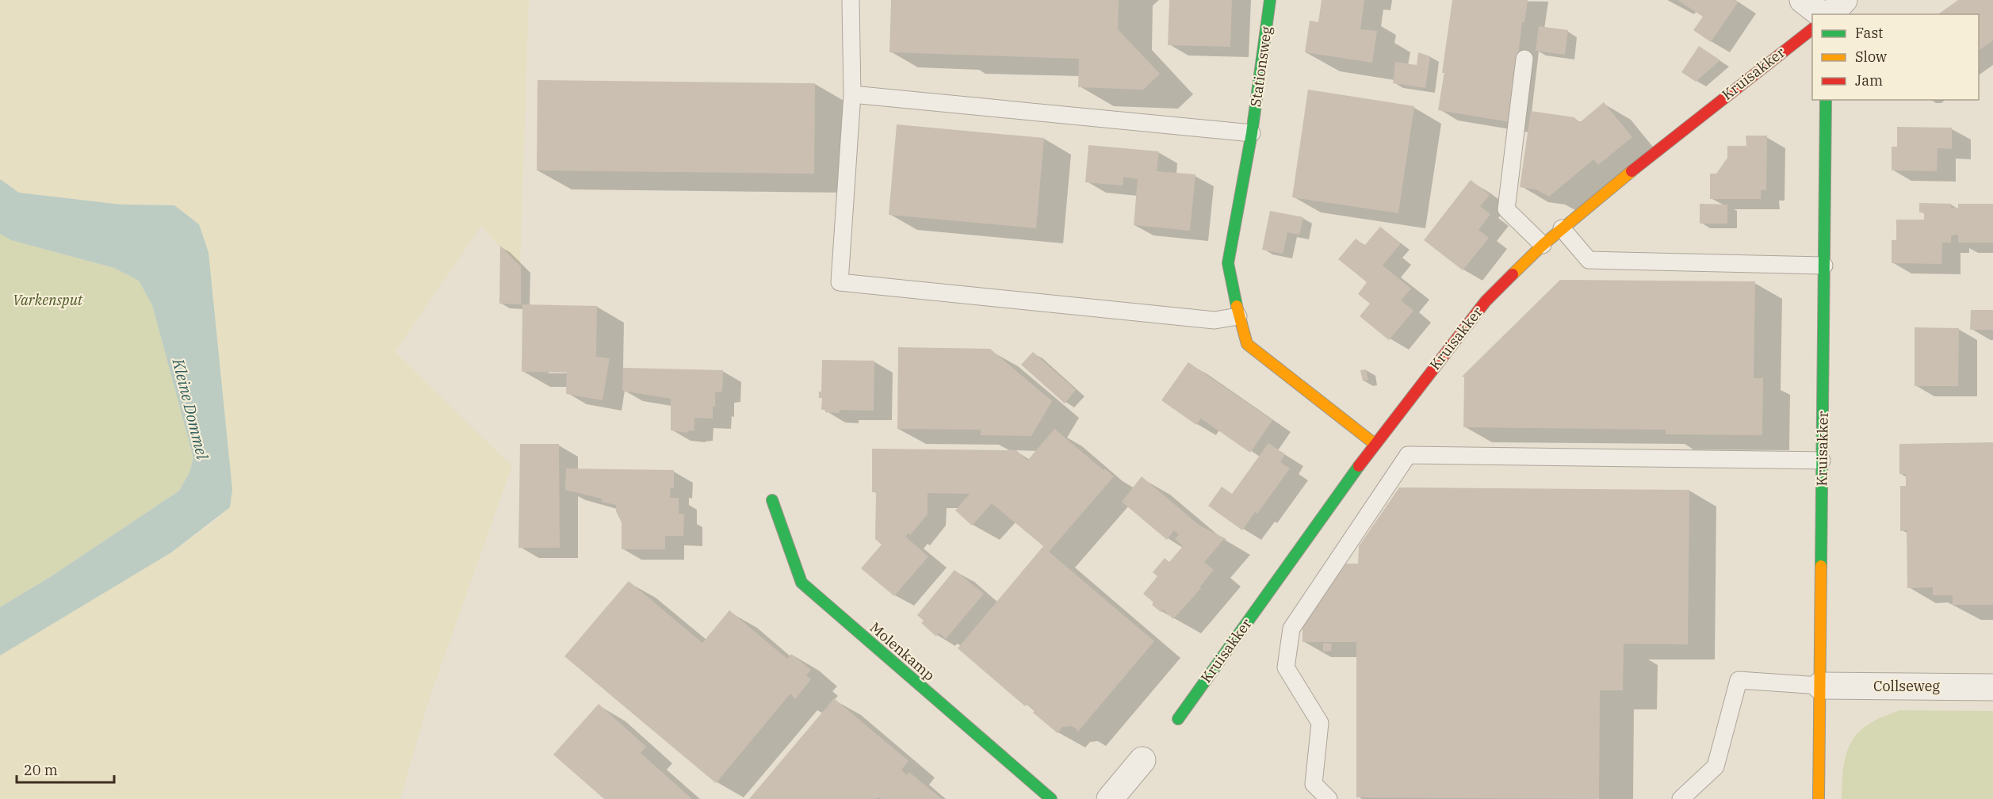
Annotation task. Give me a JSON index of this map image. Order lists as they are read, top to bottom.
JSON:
{
  "streets": {
    "street": [
      "Stationsweg",
      "Kruisakker",
      "Molenkamp",
      "Collseweg"
    ]
  },
  "crossings": [
    ["Kruisakker", "Collseweg"]
  ],
  "water": ["Kleine Dommel"],
  "parks": ["Varkensput"],
  "legend": ["Fast", "Slow", "Jam"],
  "scale_bar": "20 m"
}
